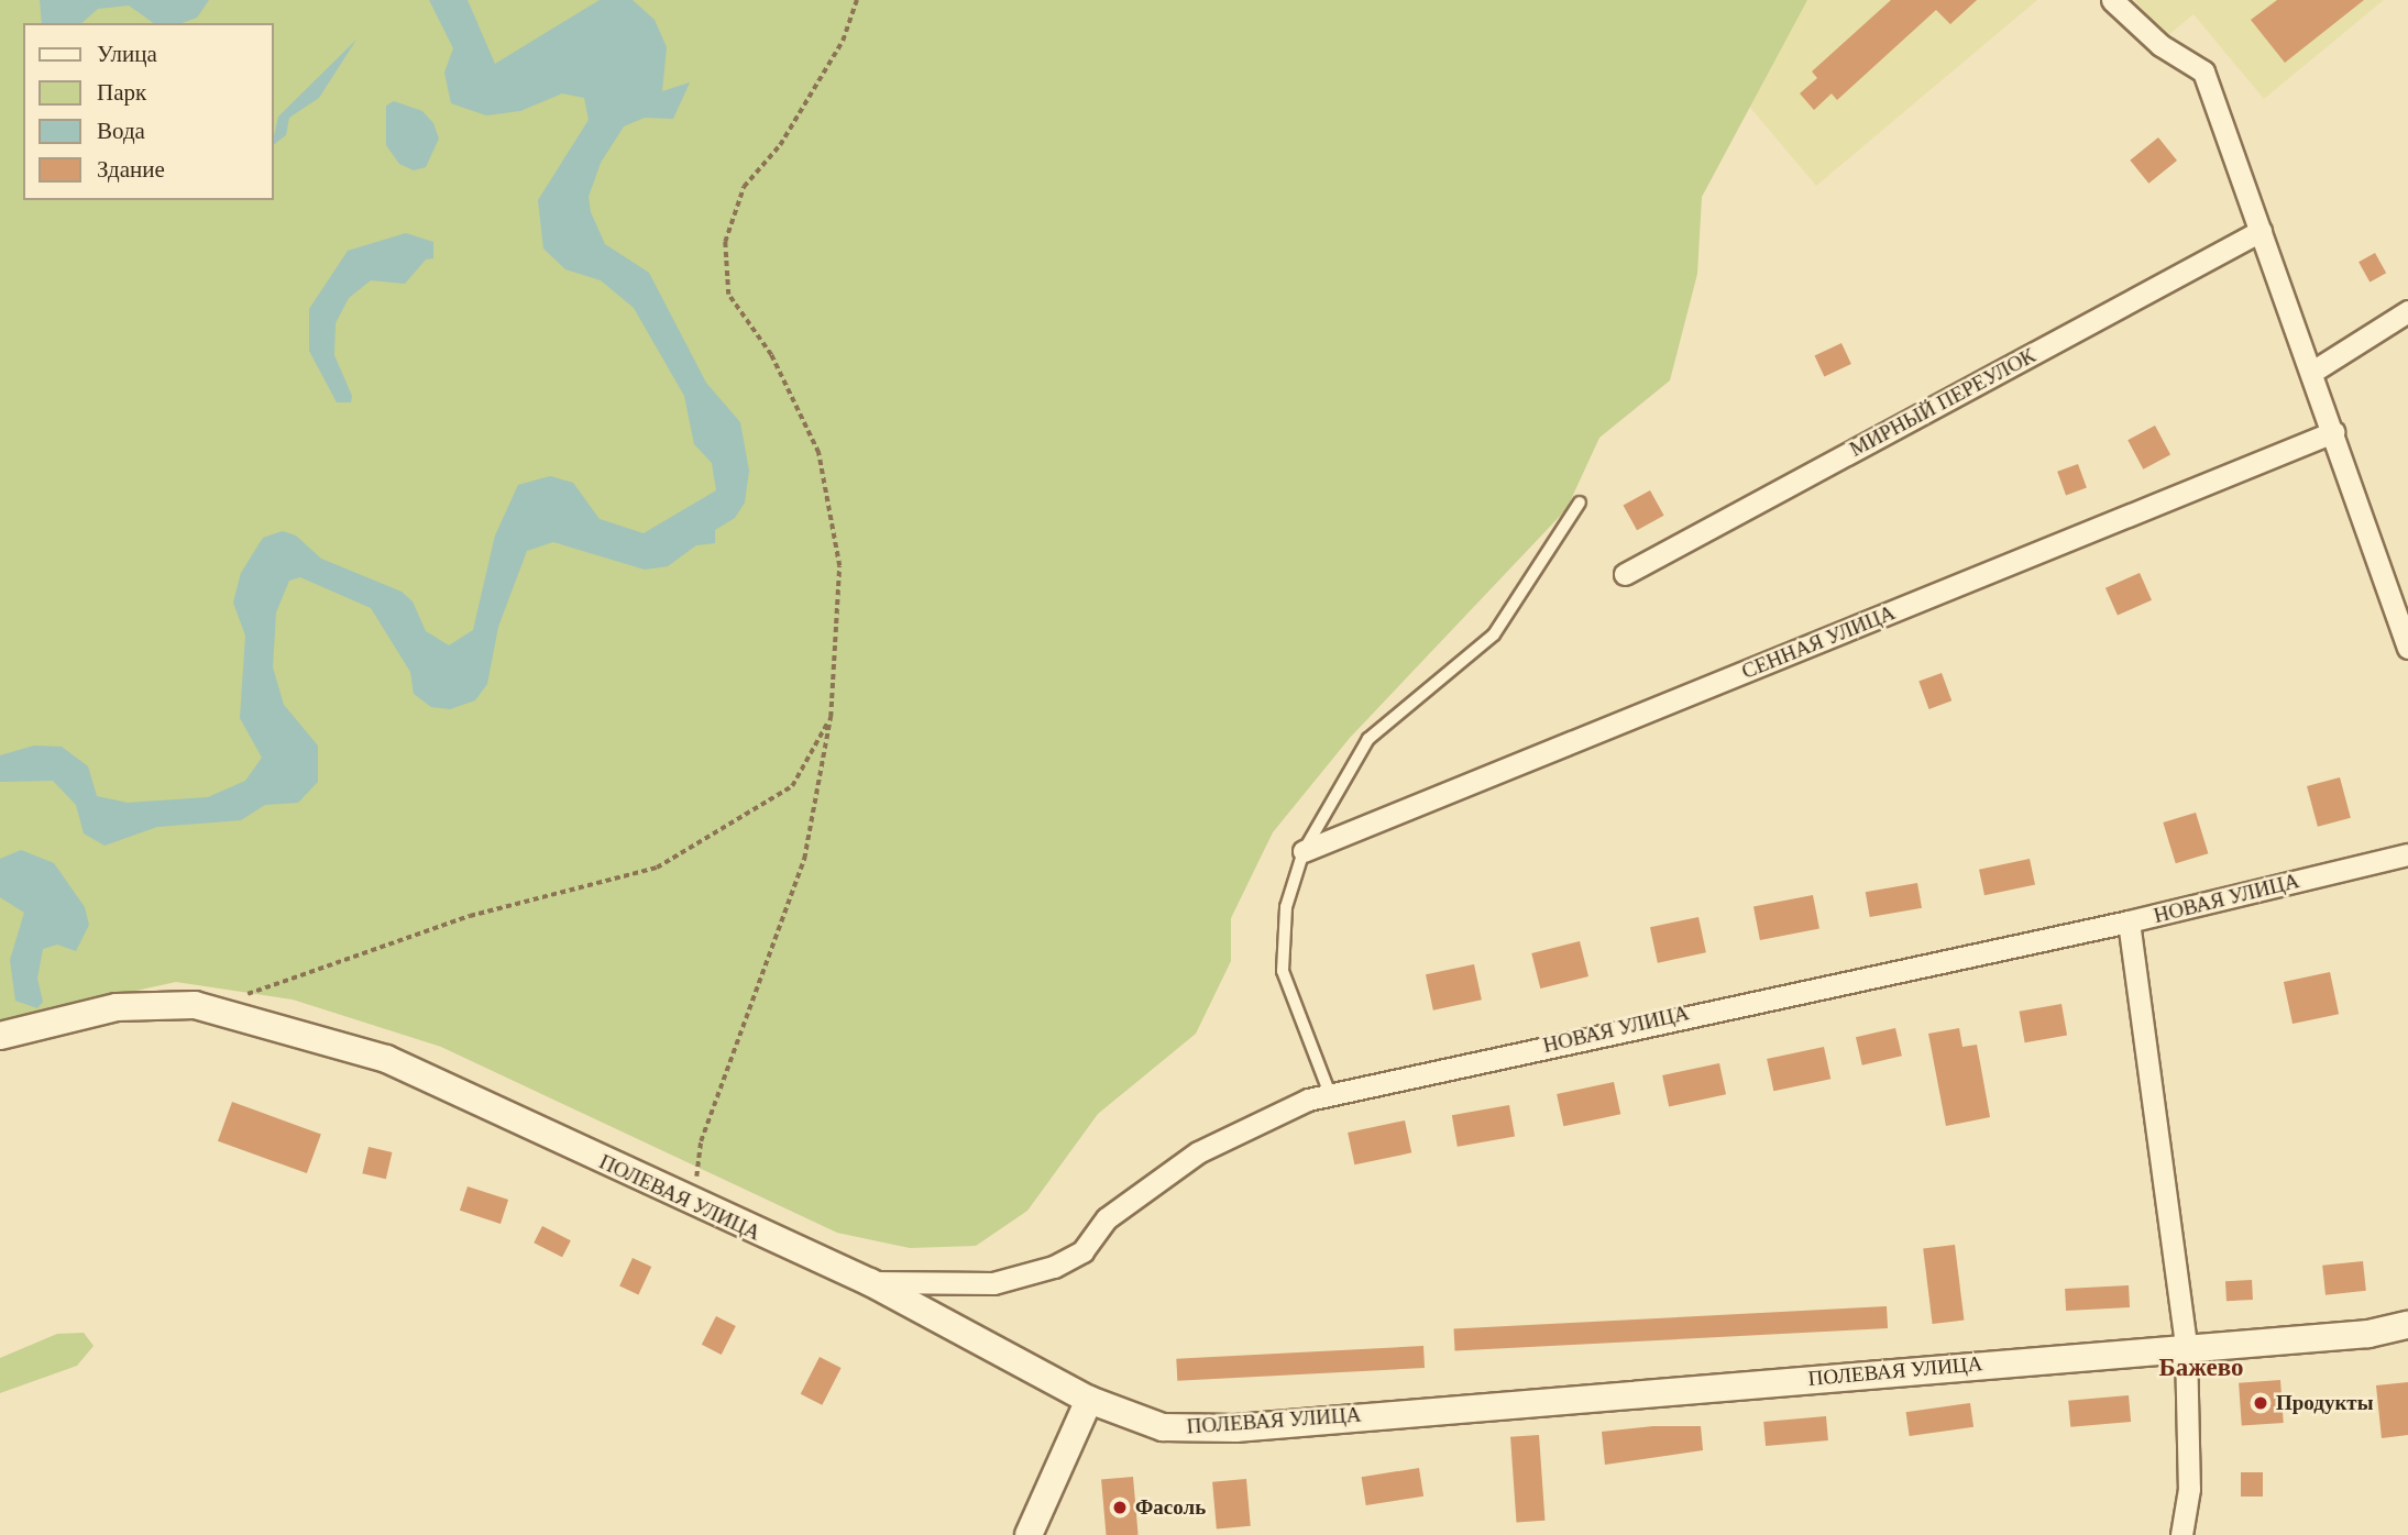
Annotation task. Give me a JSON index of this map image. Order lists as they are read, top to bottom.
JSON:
{
  "streets": {
    "street": [
      "МИРНЫЙ ПЕРЕУЛОК",
      "СЕННАЯ УЛИЦА",
      "НОВАЯ УЛИЦА",
      "ПОЛЕВАЯ УЛИЦА"
    ]
  },
  "crossings": [
    ["НОВАЯ УЛИЦА", "ПОЛЕВАЯ УЛИЦА"]
  ],
  "districts": ["Бажево"],
  "places": ["Продукты", "Фасоль"],
  "legend": [
    "Улица",
    "Парк",
    "Вода",
    "Здание"
  ]
}
